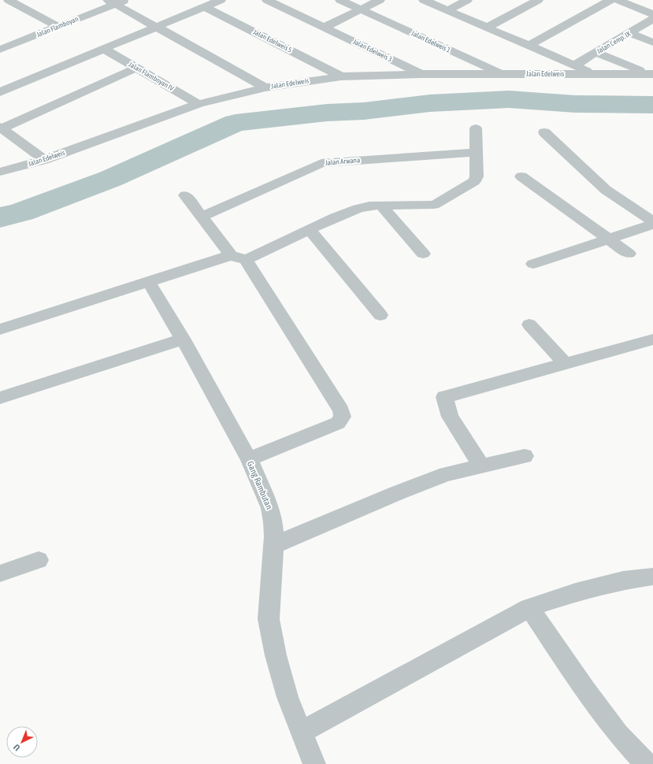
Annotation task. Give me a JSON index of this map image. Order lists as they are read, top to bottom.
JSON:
{
  "streets": {
    "street": [
      "Jalan Flamboyan",
      "Jalan Edelweis 5",
      "Jalan Edelweis 1",
      "Jalan Cemp. IX",
      "Jalan Edelweis 3",
      "Jalan Edelweis",
      "Jalan Flamboyan IV",
      "Jalan Arwana",
      "Gang Rambutan"
    ]
  },
  "crossings": [
    ["Jalan Edelweis 5", "Jalan Edelweis"],
    ["Jalan Edelweis 1", "Jalan Edelweis"],
    ["Jalan Edelweis 3", "Jalan Edelweis"],
    ["Jalan Edelweis", "Jalan Flamboyan IV"]
  ],
  "north": "bottom left"
}
